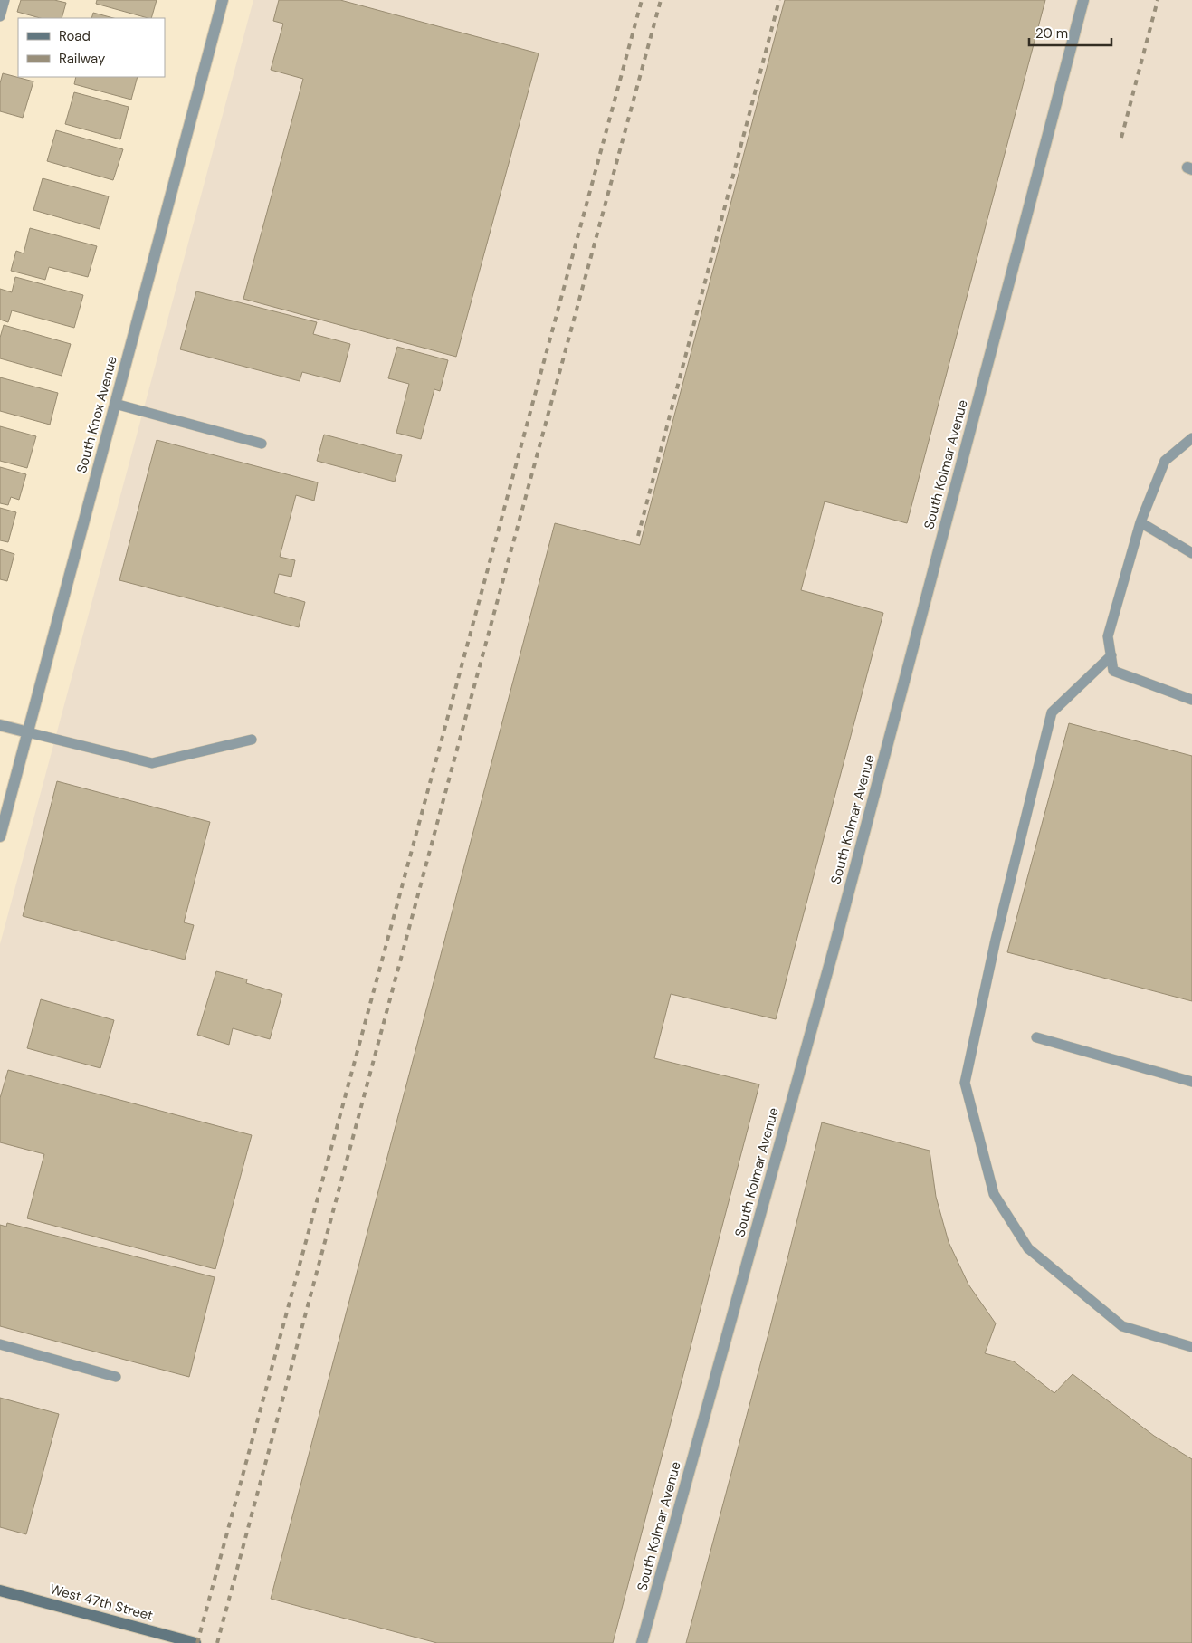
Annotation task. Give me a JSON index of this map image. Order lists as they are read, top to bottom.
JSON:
{
  "streets": {
    "main road": ["West 47th Street"],
    "street": ["South Knox Avenue", "South Kolmar Avenue"]
  },
  "legend": ["Road", "Railway"],
  "scale_bar": "20 m"
}
